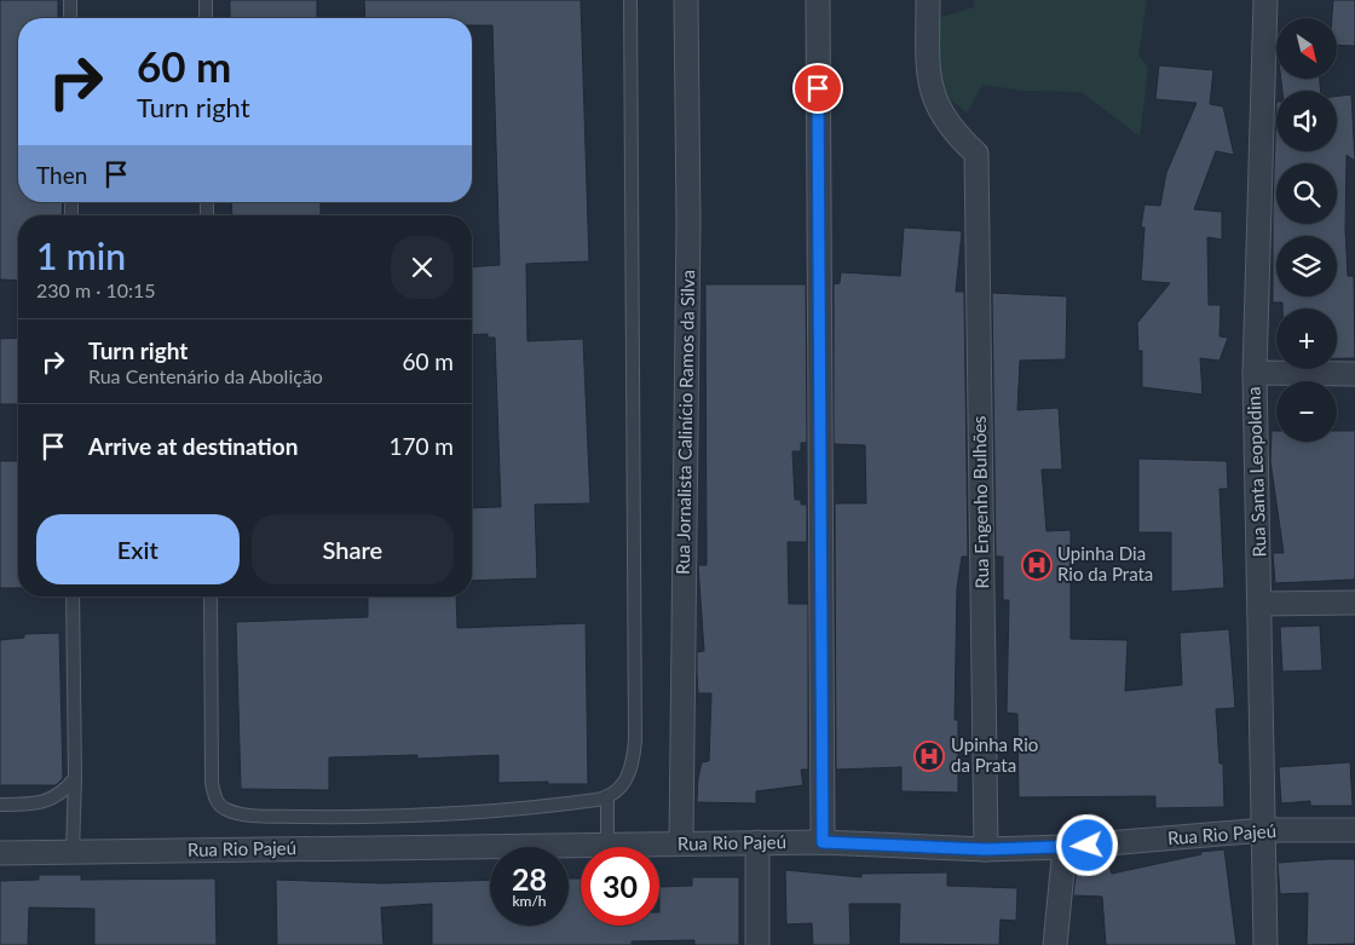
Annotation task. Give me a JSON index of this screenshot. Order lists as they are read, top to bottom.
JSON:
{
  "streets": {
    "street": [
      "Rua Jornalista Calinício Ramos da Silva",
      "Rua Santa Leopoldina",
      "Rua Engenho Bulhões",
      "Rua Rio Pajeú"
    ]
  },
  "crossings": [
    ["Rua Jornalista Calinício Ramos da Silva", "Rua Rio Pajeú"],
    ["Rua Santa Leopoldina", "Rua Rio Pajeú"],
    ["Rua Engenho Bulhões", "Rua Rio Pajeú"]
  ],
  "places": {
    "hospital": ["Upinha Dia Rio da Prata", "Upinha Rio da Prata"]
  },
  "north": "bottom right",
  "page": {
    "map_buttons": ["+", "−"],
    "turn": ["60 m", "Turn right"],
    "then": "Then",
    "heading": ["1 min", "230 m · 10:15"],
    "list": [
      {
        "name": "Turn right",
        "note": "Rua Centenário da Abolição",
        "value": "60 m"
      },
      {
        "name": "Arrive at destination",
        "value": "170 m"
      }
    ],
    "buttons": ["Exit", "Share"],
    "speed": "28 km/h",
    "limit": "30"
  }
}
